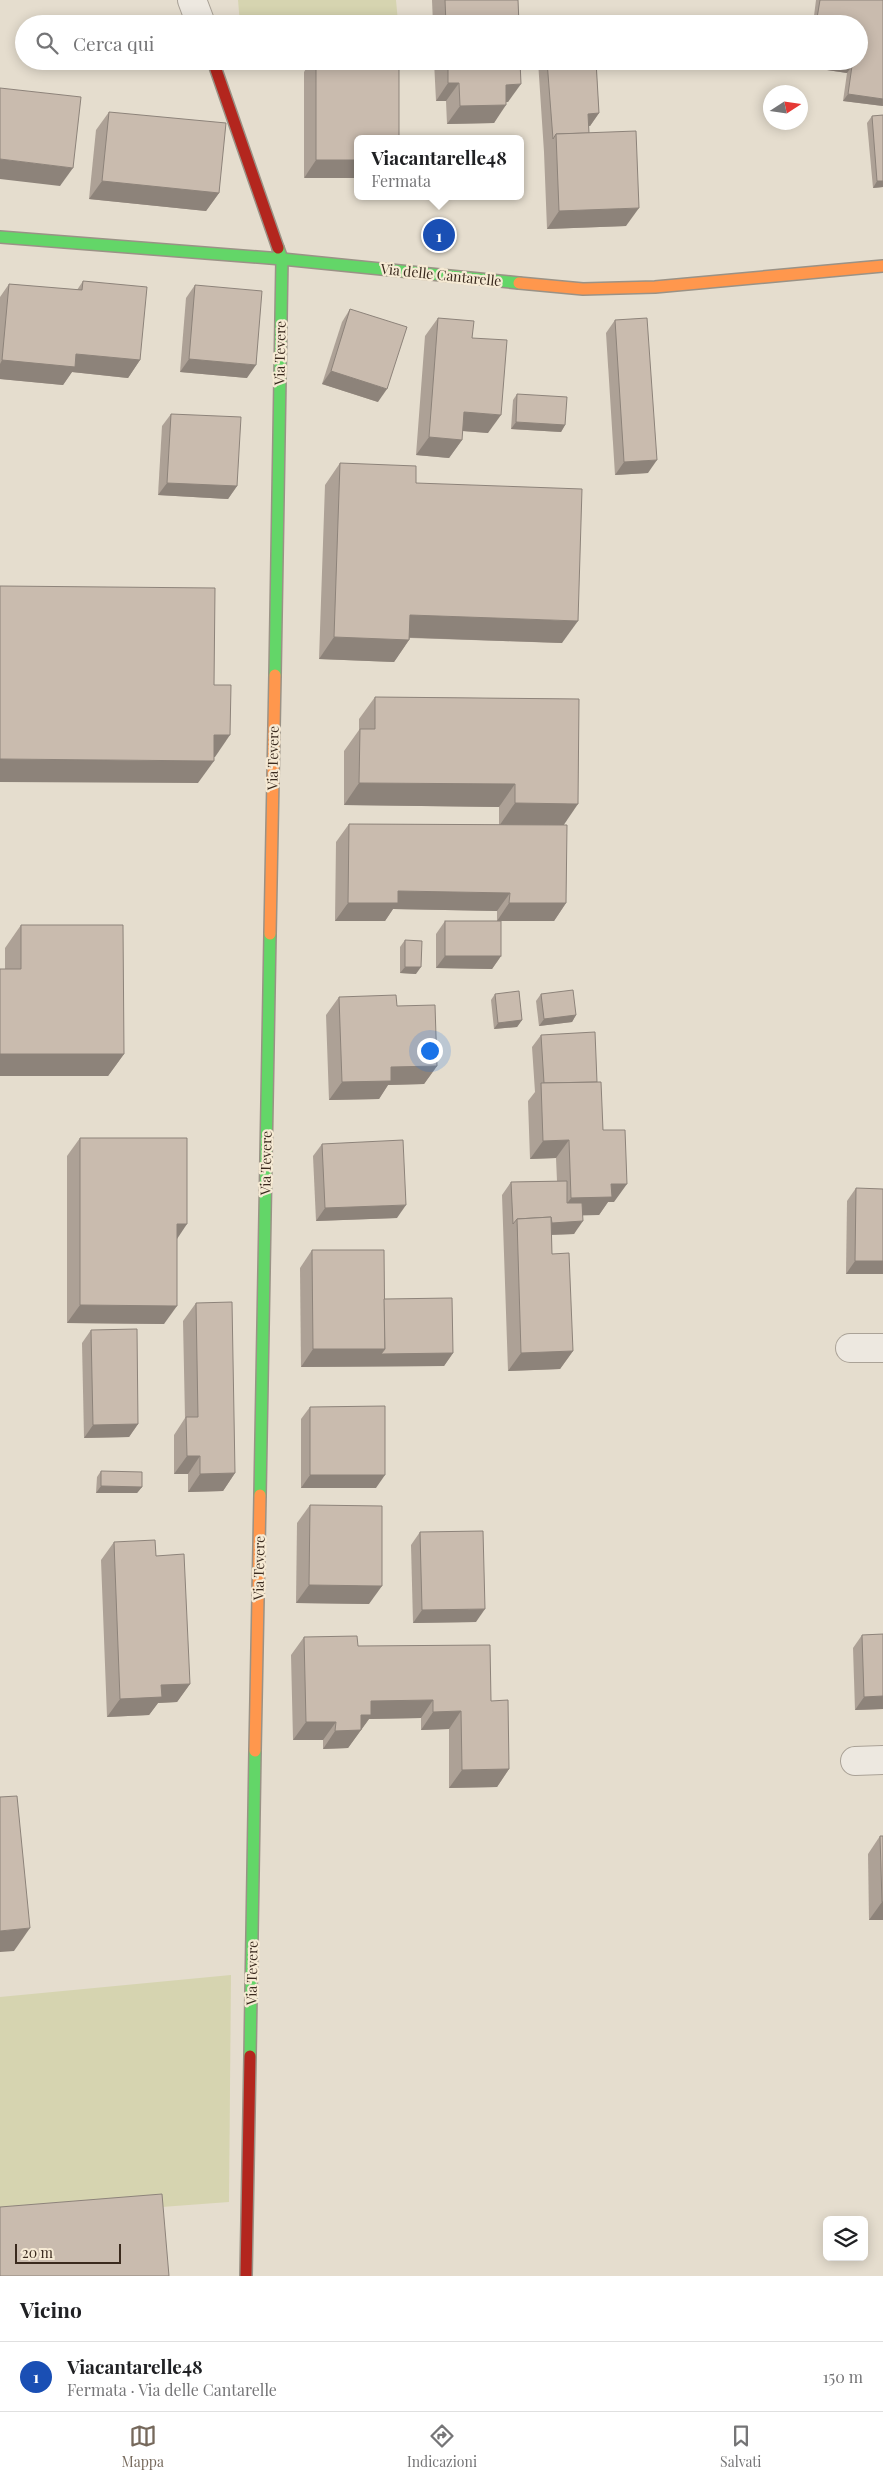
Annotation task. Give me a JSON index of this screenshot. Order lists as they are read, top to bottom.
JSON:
{
  "streets": {
    "street": ["Via delle Cantarelle", "Via Tevere"]
  },
  "crossings": [
    ["Via delle Cantarelle", "Via Tevere"]
  ],
  "scale_bar": "20 m",
  "north": "right",
  "page": {
    "search": "Cerca qui",
    "popup": ["Viacantarelle48", "Fermata"],
    "pins": "1",
    "scale": "20 m",
    "heading": "Vicino",
    "list": [
      {
        "mark": "1",
        "name": "Viacantarelle48",
        "note": "Fermata · Via delle Cantarelle",
        "value": "150 m"
      }
    ],
    "nav": ["Mappa", "Indicazioni", "Salvati"]
  }
}
